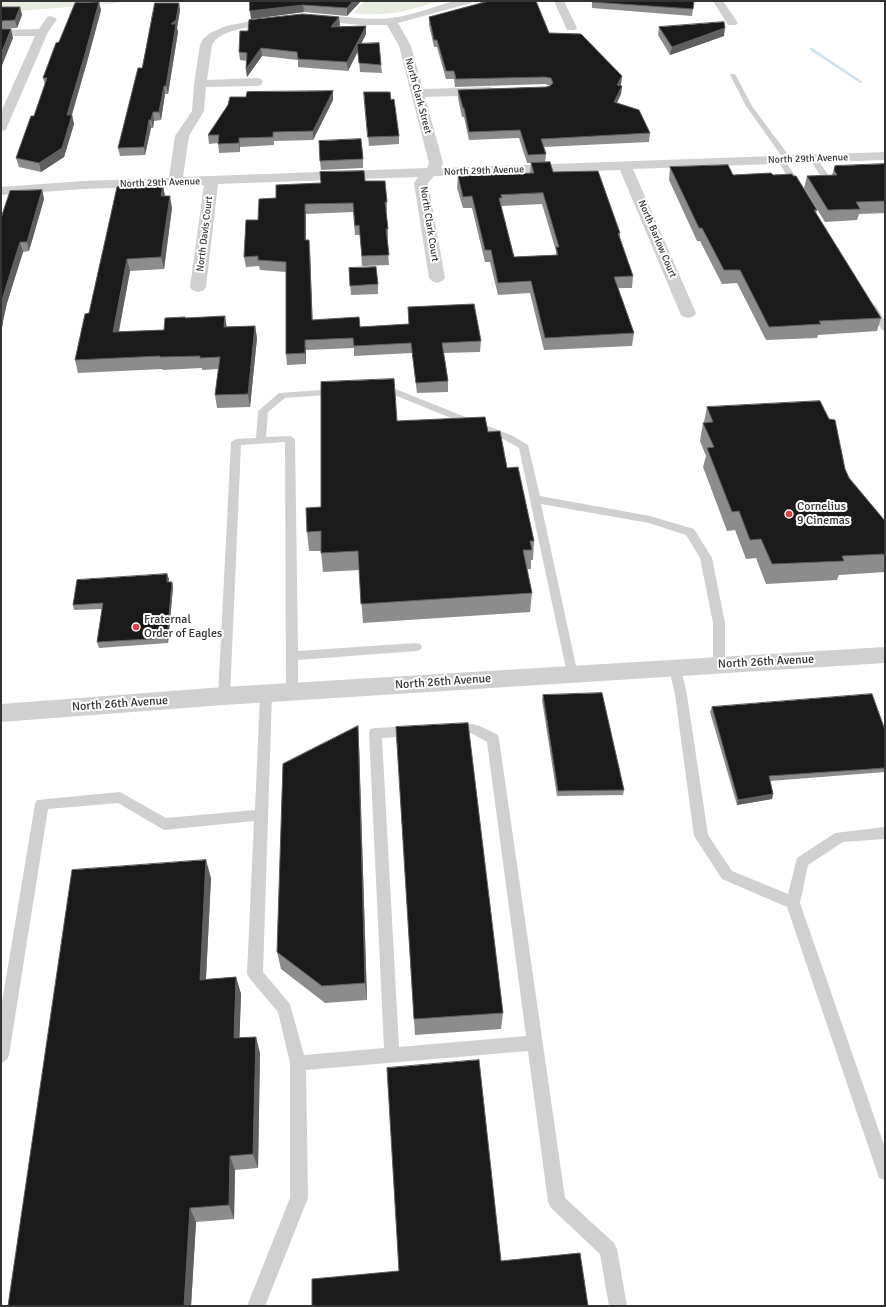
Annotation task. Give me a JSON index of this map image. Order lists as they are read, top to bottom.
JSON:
{
  "streets": {
    "street": [
      "North Clark Street",
      "North 29th Avenue",
      "North Clark Court",
      "North Davis Court",
      "North Barlow Court",
      "North 26th Avenue"
    ]
  },
  "crossings": [
    ["North Clark Street", "North 29th Avenue"],
    ["North Clark Street", "North Clark Court"],
    ["North 29th Avenue", "North Clark Court"],
    ["North 29th Avenue", "North Davis Court"],
    ["North 29th Avenue", "North Barlow Court"]
  ],
  "places": ["Cornelius 9 Cinemas", "Fraternal Order of Eagles"]
}
